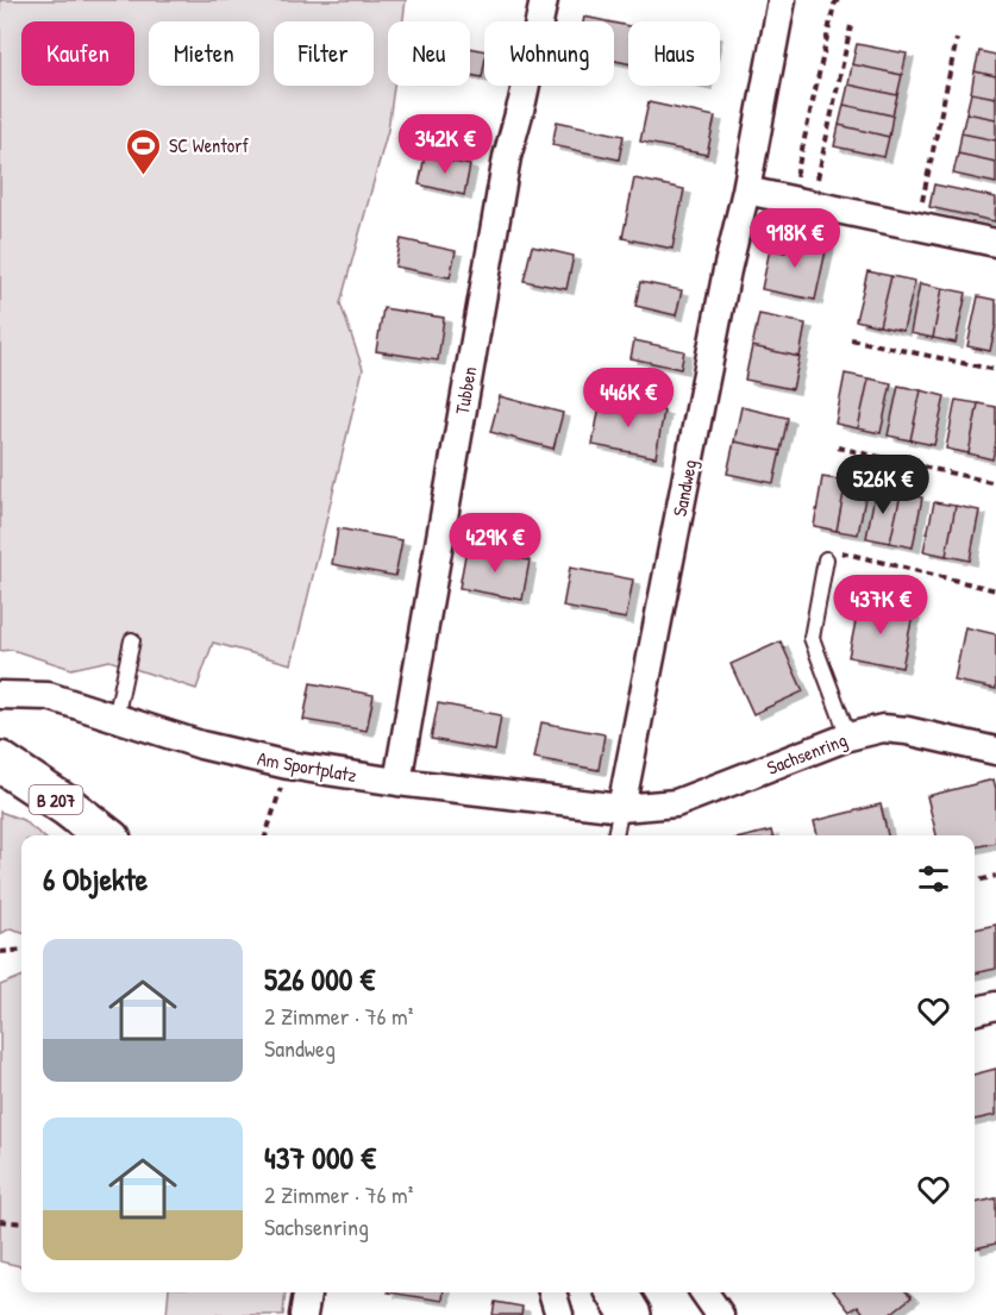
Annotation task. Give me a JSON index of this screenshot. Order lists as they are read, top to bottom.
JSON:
{
  "streets": {
    "main road": ["B 207"],
    "street": [
      "Tubben",
      "Sandweg",
      "Sachsenring",
      "Am Sportplatz"
    ]
  },
  "crossings": [
    ["Tubben", "Am Sportplatz"],
    ["Sandweg", "Sachsenring"],
    ["Sandweg", "Am Sportplatz"],
    ["Sachsenring", "Am Sportplatz"]
  ],
  "places": {
    "sports": ["SC Wentorf"]
  },
  "page": {
    "chip": [
      "Kaufen",
      "Mieten",
      "Filter",
      "Neu",
      "Wohnung",
      "Haus"
    ],
    "price": [
      "342K €",
      "918K €",
      "446K €",
      "526K €",
      "429K €",
      "437K €"
    ],
    "heading": "6 Objekte",
    "list": [
      {
        "name": "526 000 €",
        "note": "2 Zimmer · 76 m² · Sandweg"
      },
      {
        "name": "437 000 €",
        "note": "2 Zimmer · 76 m² · Sachsenring"
      }
    ]
  }
}
